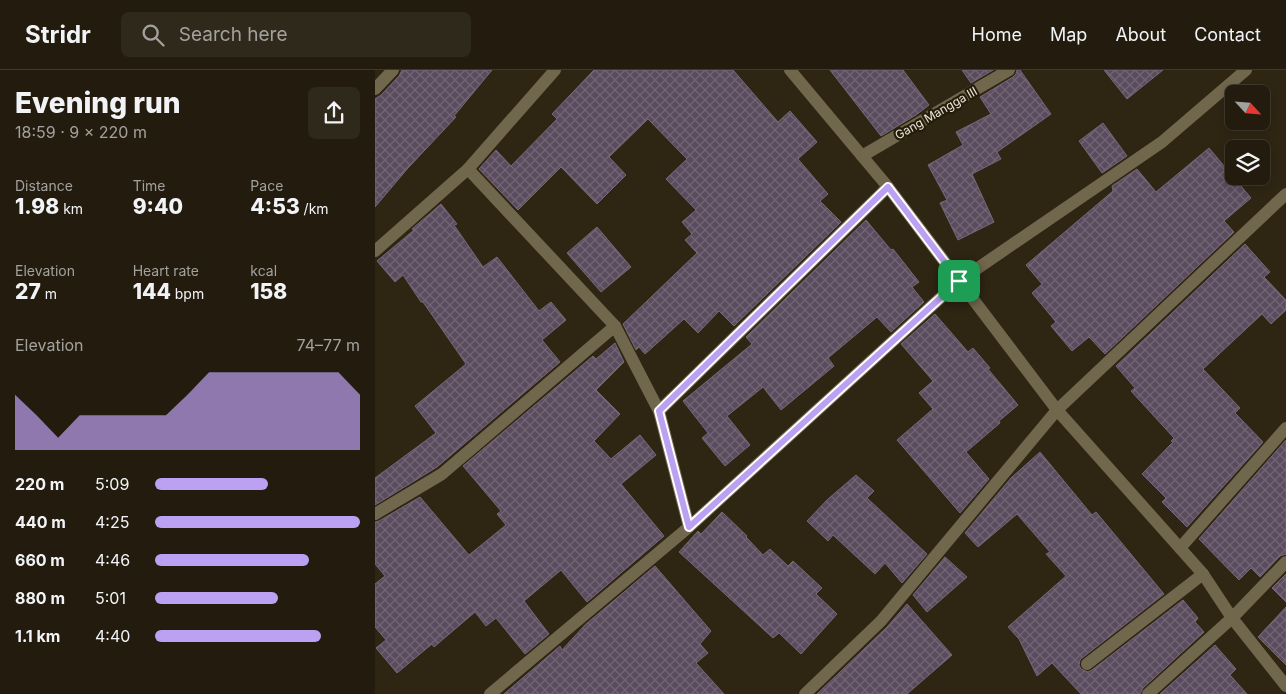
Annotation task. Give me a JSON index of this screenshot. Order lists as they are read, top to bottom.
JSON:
{
  "streets": {
    "street": ["Gang Mangga III"]
  },
  "north": "bottom right",
  "page": {
    "header": "Stridr",
    "search": "Search here",
    "nav": [
      "Home",
      "Map",
      "About",
      "Contact"
    ],
    "heading": ["Evening run", "18:59 · 9 × 220 m"],
    "stats": [
      ["Distance", "1.98 km"],
      ["Time", "9:40"],
      ["Pace", "4:53 /km"],
      ["Elevation", "27 m"],
      ["Heart rate", "144 bpm"],
      ["kcal", "158"]
    ],
    "chart": ["Elevation", "74–77 m"],
    "list": [
      {
        "name": "220 m",
        "note": "5:09"
      },
      {
        "name": "440 m",
        "note": "4:25"
      },
      {
        "name": "660 m",
        "note": "4:46"
      },
      {
        "name": "880 m",
        "note": "5:01"
      },
      {
        "name": "1.1 km",
        "note": "4:40"
      }
    ]
  }
}
